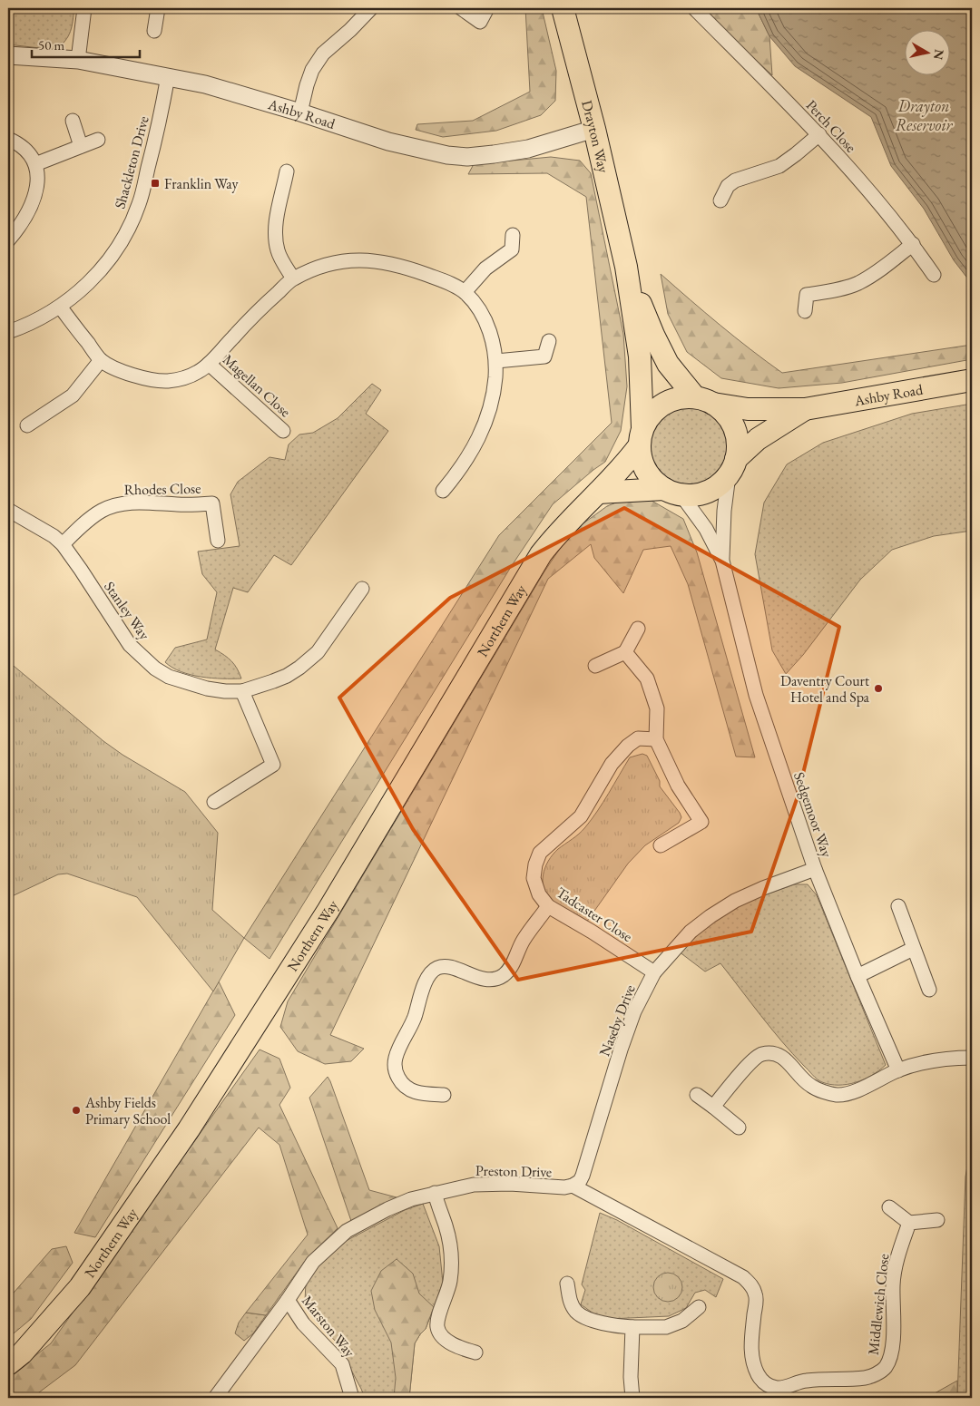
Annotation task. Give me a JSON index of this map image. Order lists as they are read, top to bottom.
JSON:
{
  "streets": {
    "main road": ["Ashby Road", "Drayton Way", "Northern Way"],
    "street": [
      "Perch Close",
      "Shackleton Drive",
      "Magellan Close",
      "Rhodes Close",
      "Stanley Way",
      "Sedgemoor Way",
      "Tadcaster Close",
      "Naseby Drive",
      "Preston Drive",
      "Middlewich Close",
      "Marston Way"
    ]
  },
  "crossings": [
    ["Ashby Road", "Drayton Way"],
    ["Ashby Road", "Shackleton Drive"],
    ["Ashby Road", "Northern Way"],
    ["Ashby Road", "Sedgemoor Way"],
    ["Drayton Way", "Northern Way"],
    ["Drayton Way", "Sedgemoor Way"],
    ["Rhodes Close", "Stanley Way"],
    ["Northern Way", "Sedgemoor Way"],
    ["Sedgemoor Way", "Naseby Drive"],
    ["Tadcaster Close", "Naseby Drive"],
    ["Naseby Drive", "Preston Drive"],
    ["Preston Drive", "Middlewich Close"],
    ["Preston Drive", "Marston Way"]
  ],
  "water": ["Drayton Reservoir"],
  "places": {
    "transit": ["Franklin Way"],
    "other": ["Daventry Court Hotel and Spa", "Ashby Fields Primary School"]
  },
  "scale_bar": "50 m",
  "north": "right"
}
